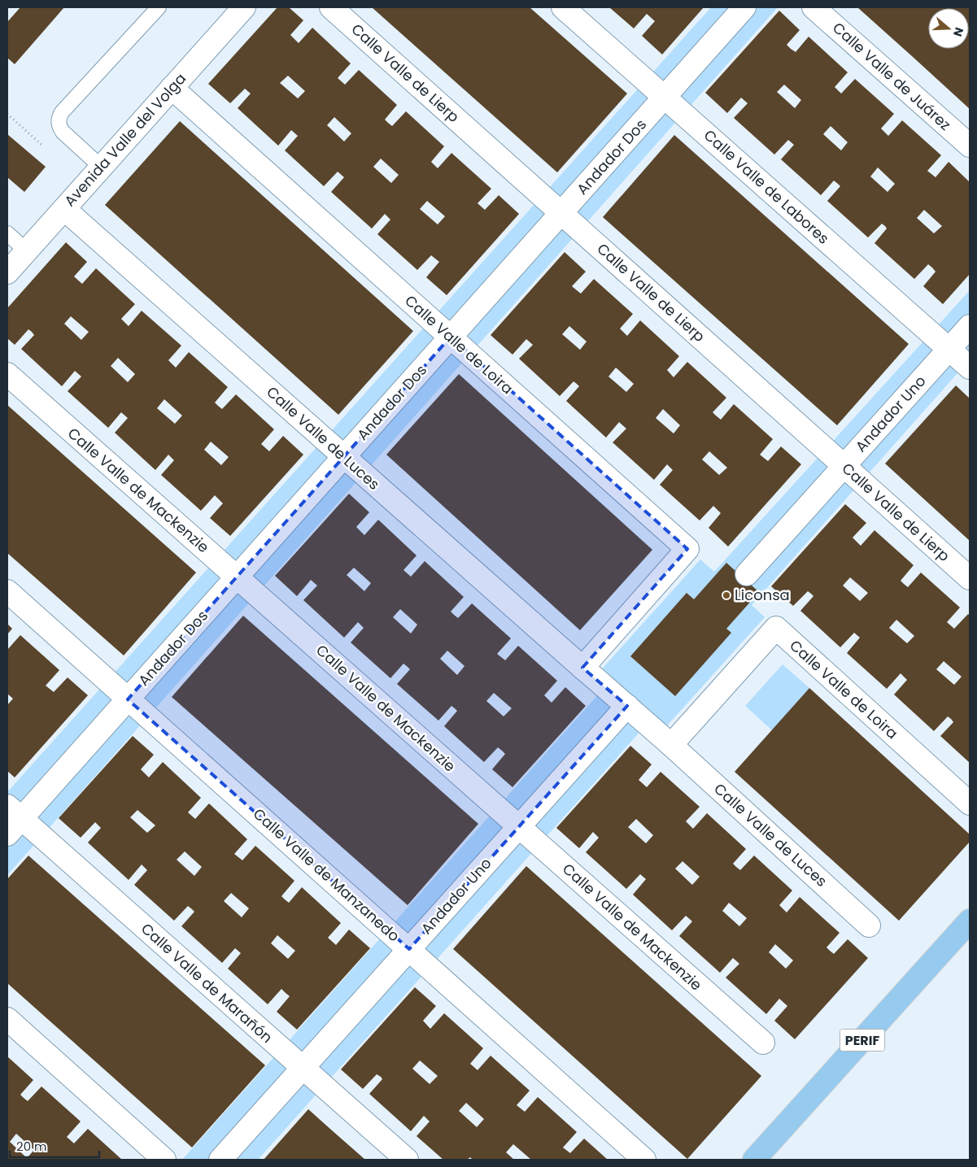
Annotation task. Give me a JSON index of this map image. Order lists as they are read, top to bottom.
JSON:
{
  "streets": {
    "highway": ["PERIF"],
    "street": [
      "Calle Valle de Lierp",
      "Calle Valle de Juárez",
      "Avenida Valle del Volga",
      "Andador Dos",
      "Calle Valle de Labores",
      "Calle Valle de Loira",
      "Andador Uno",
      "Calle Valle de Luces",
      "Calle Valle de Mackenzie",
      "Calle Valle de Manzanedo",
      "Calle Valle de Marañón"
    ]
  },
  "crossings": [
    ["Calle Valle de Lierp", "Andador Dos"],
    ["Calle Valle de Lierp", "Andador Uno"],
    ["Avenida Valle del Volga", "Calle Valle de Loira"],
    ["Avenida Valle del Volga", "Calle Valle de Luces"],
    ["Andador Dos", "Calle Valle de Labores"],
    ["Andador Dos", "Calle Valle de Loira"],
    ["Andador Dos", "Calle Valle de Luces"],
    ["Andador Dos", "Calle Valle de Mackenzie"],
    ["Andador Dos", "Calle Valle de Manzanedo"],
    ["Andador Dos", "Calle Valle de Marañón"],
    ["Calle Valle de Labores", "Andador Uno"],
    ["Calle Valle de Loira", "Calle Valle de Luces"],
    ["Andador Uno", "Calle Valle de Luces"],
    ["Andador Uno", "Calle Valle de Mackenzie"],
    ["Andador Uno", "Calle Valle de Manzanedo"],
    ["Andador Uno", "Calle Valle de Marañón"]
  ],
  "places": ["Liconsa"],
  "scale_bar": "20 m",
  "north": "right"
}
